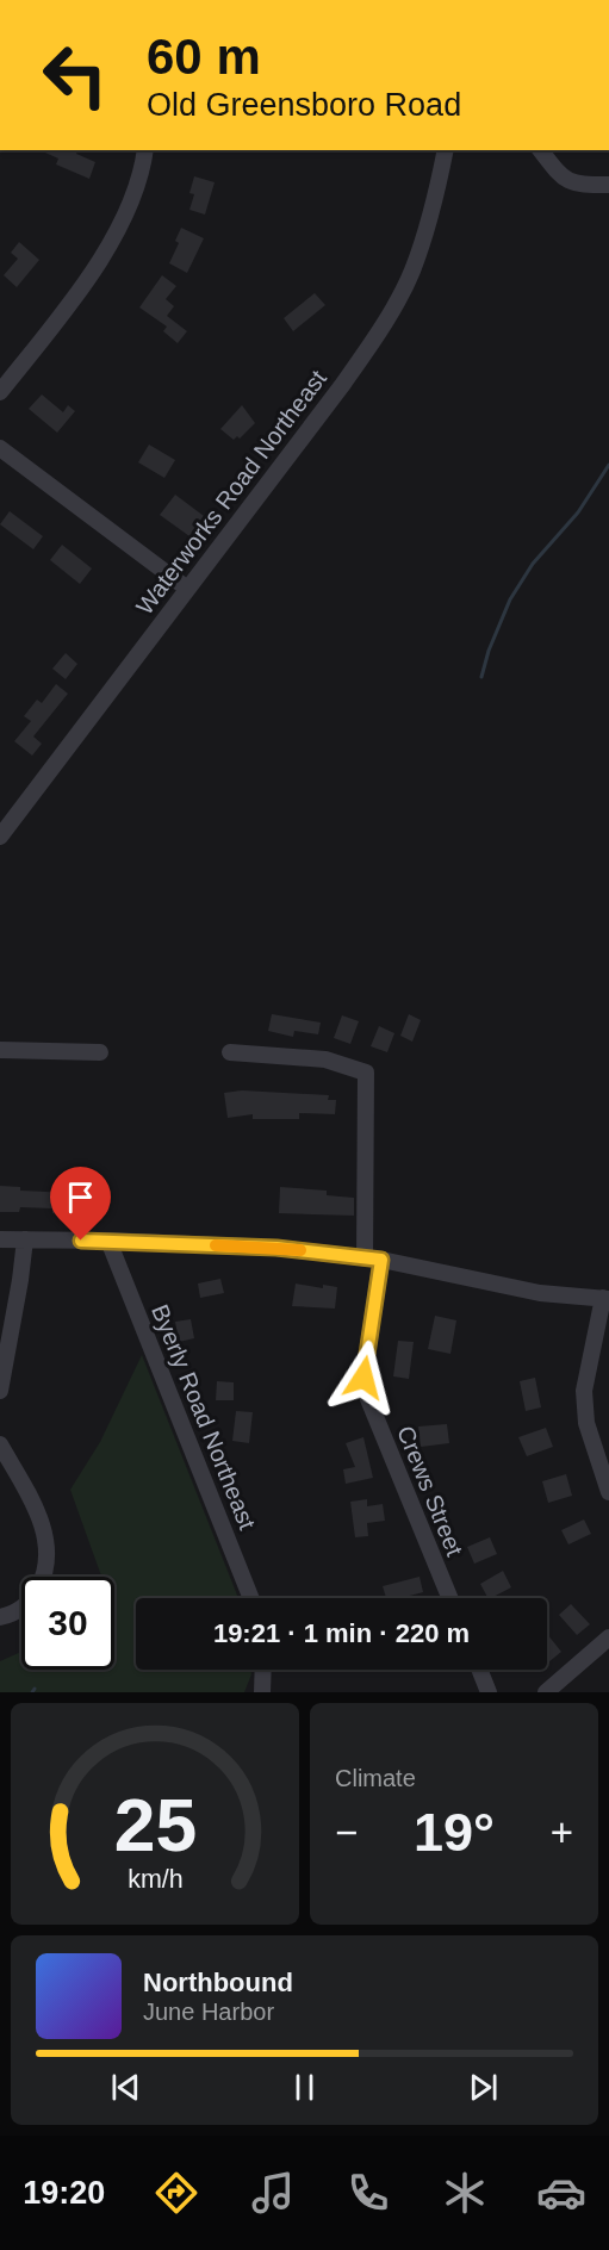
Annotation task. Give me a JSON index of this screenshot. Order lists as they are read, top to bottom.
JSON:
{
  "streets": {
    "street": ["Waterworks Road Northeast", "Byerly Road Northeast", "Crews Street"]
  },
  "page": {
    "turn": ["60 m", "Old Greensboro Road"],
    "limit": "30",
    "trip": "19:21 · 1 min · 220 m",
    "tile": "Climate",
    "heat": ["−", "19°", "+"],
    "song": ["Northbound", "June Harbor"],
    "tabs": "19:20",
    "gauge": ["25", "km/h"]
  }
}
